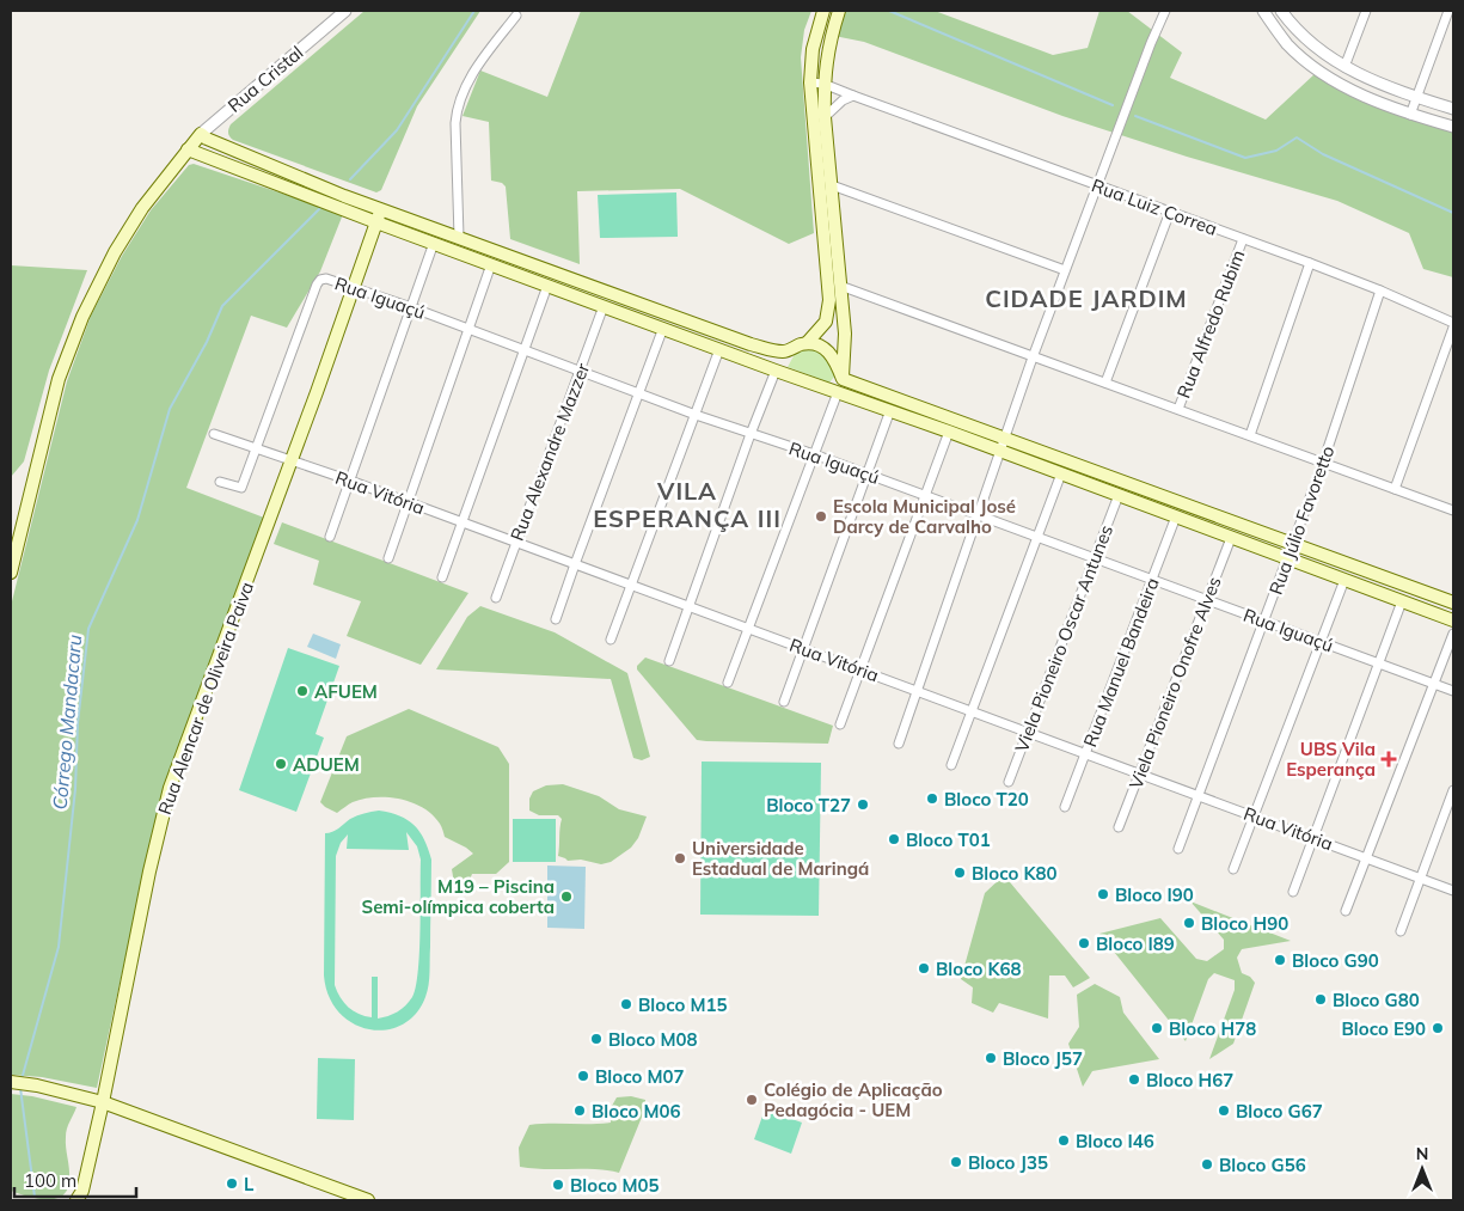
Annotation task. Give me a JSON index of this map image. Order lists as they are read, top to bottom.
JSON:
{
  "streets": {
    "main road": ["Rua Cristal", "Rua Alencar de Oliveira Paiva"],
    "street": [
      "Rua Luiz Correa",
      "Rua Iguaçú",
      "Rua Alfredo Rubim",
      "Rua Alexandre Mazzer",
      "Rua Vitória",
      "Rua Júlio Favoretto",
      "Viela Pioneiro Oscar Antunes",
      "Rua Manuel Bandeira",
      "Viela Pioneiro Onofre Alves"
    ]
  },
  "crossings": [
    ["Rua Luiz Correa", "Rua Alfredo Rubim"],
    ["Rua Luiz Correa", "Rua Júlio Favoretto"],
    ["Rua Iguaçú", "Rua Alexandre Mazzer"],
    ["Rua Iguaçú", "Rua Vitória"],
    ["Rua Iguaçú", "Rua Júlio Favoretto"],
    ["Rua Iguaçú", "Viela Pioneiro Oscar Antunes"],
    ["Rua Iguaçú", "Rua Manuel Bandeira"],
    ["Rua Iguaçú", "Viela Pioneiro Onofre Alves"],
    ["Rua Iguaçú", "Rua Alencar de Oliveira Paiva"],
    ["Rua Alexandre Mazzer", "Rua Vitória"],
    ["Rua Vitória", "Rua Júlio Favoretto"],
    ["Rua Vitória", "Viela Pioneiro Oscar Antunes"],
    ["Rua Vitória", "Rua Manuel Bandeira"],
    ["Rua Vitória", "Viela Pioneiro Onofre Alves"],
    ["Rua Vitória", "Rua Alencar de Oliveira Paiva"]
  ],
  "districts": ["CIDADE JARDIM", "VILA ESPERANÇA III"],
  "water": ["Córrego Mandacaru"],
  "places": {
    "other": [
      "Escola Municipal José Darcy de Carvalho",
      "AFUEM",
      "ADUEM",
      "Bloco T20",
      "Bloco T27",
      "Bloco T01",
      "Universidade Estadual de Maringá",
      "Bloco K80",
      "Bloco I90",
      "M19 – Piscina Semi-olímpica coberta",
      "Bloco H90",
      "Bloco I89",
      "Bloco G90",
      "Bloco K68",
      "Bloco G80",
      "Bloco M15",
      "Bloco H78",
      "Bloco E90",
      "Bloco M08",
      "Bloco J57",
      "Bloco M07",
      "Bloco H67",
      "Colégio de Aplicação Pedagócia - UEM",
      "Bloco M06",
      "Bloco G67",
      "Bloco I46",
      "Bloco J35",
      "Bloco G56",
      "L",
      "Bloco M05"
    ],
    "health": ["UBS Vila Esperança"]
  },
  "scale_bar": "100 m",
  "north": "top"
}
